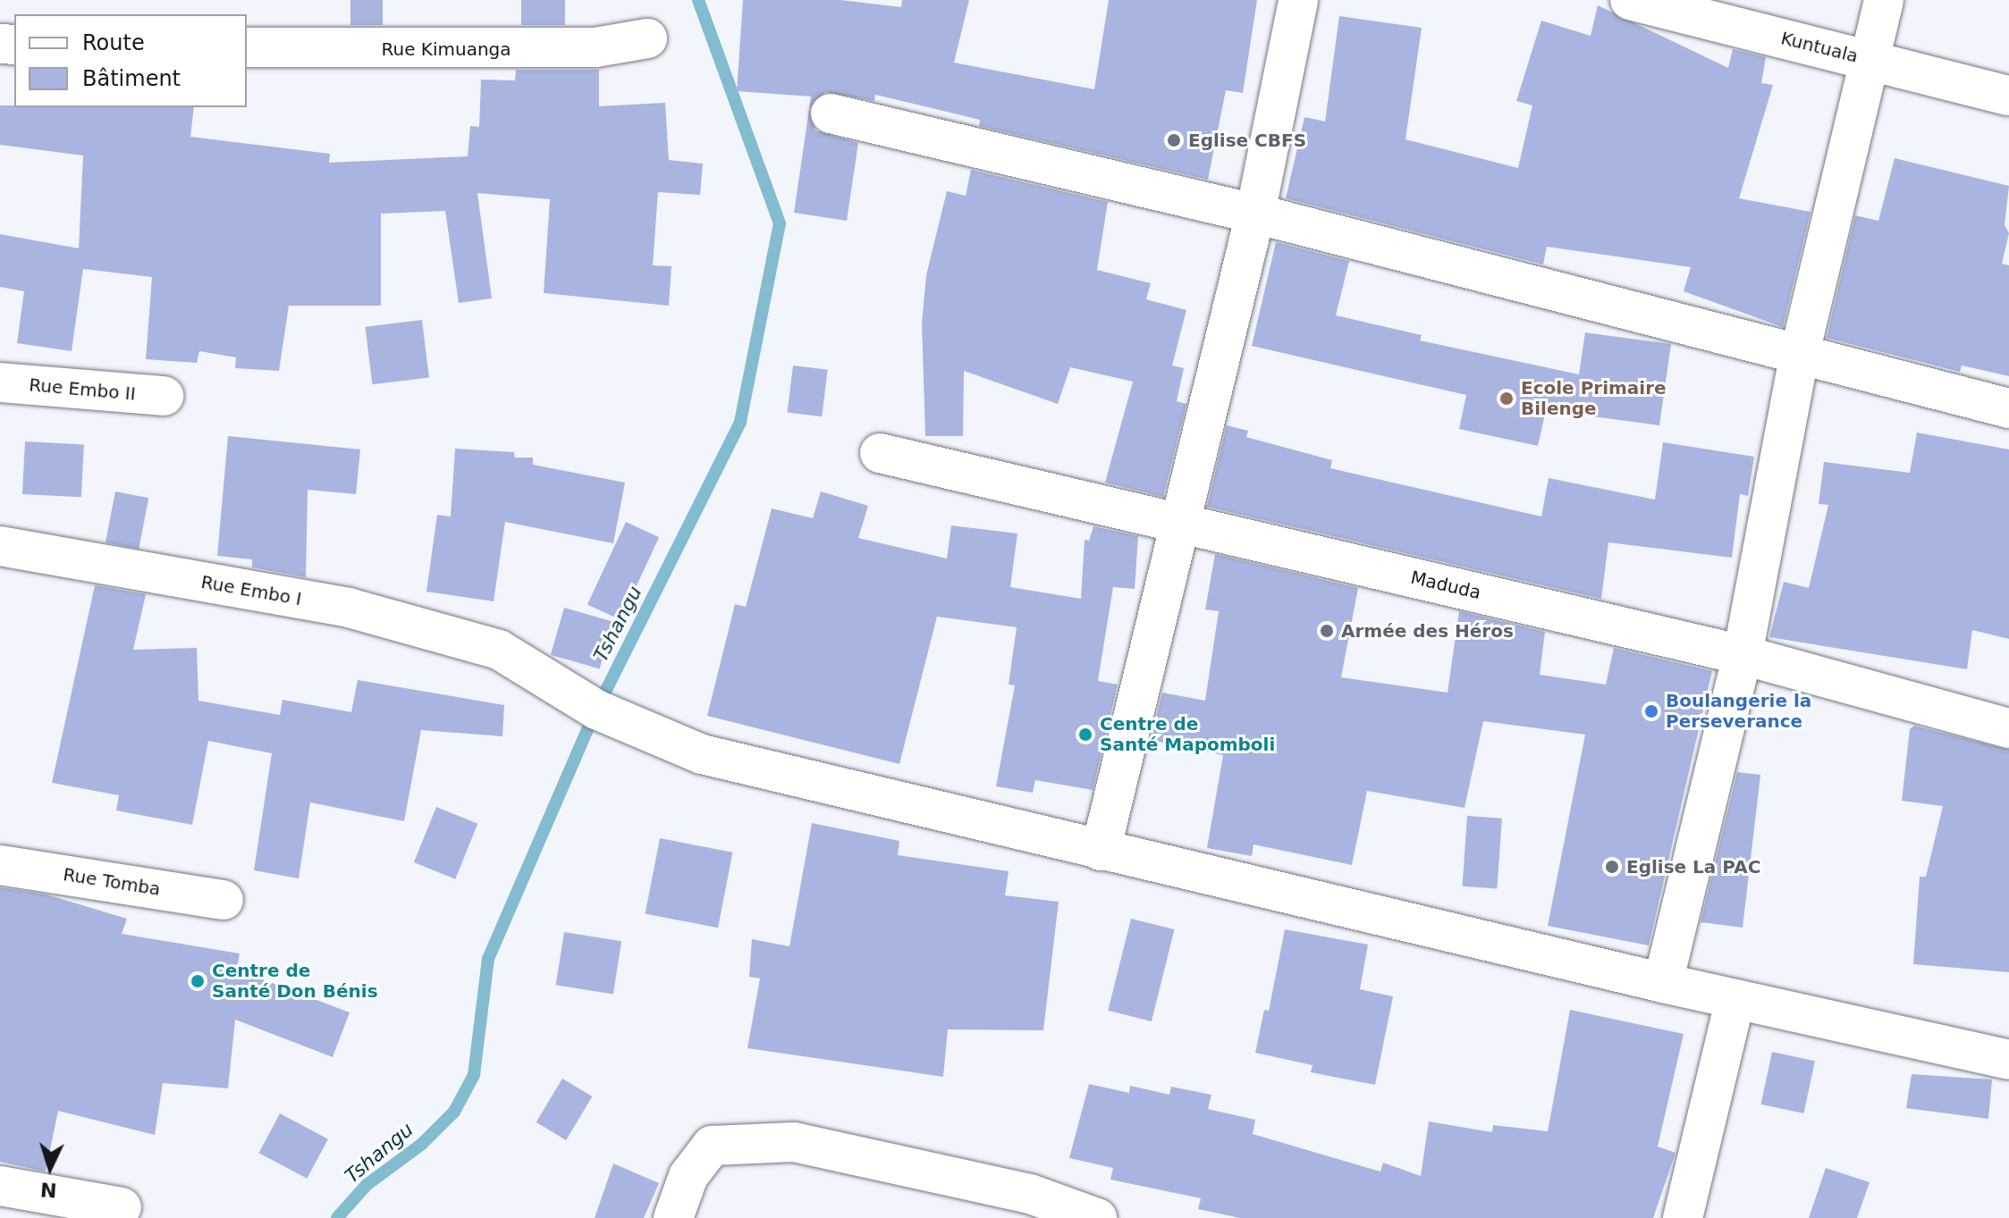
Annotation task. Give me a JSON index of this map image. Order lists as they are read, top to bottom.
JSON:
{
  "streets": {
    "street": [
      "Kuntuala",
      "Rue Kimuanga",
      "Rue Embo II",
      "Maduda",
      "Rue Embo I",
      "Rue Tomba"
    ]
  },
  "water": ["Tshangu"],
  "places": [
    "Eglise CBFS",
    "Ecole Primaire Bilenge",
    "Armée des Héros",
    "Boulangerie la Perseverance",
    "Centre de Santé Mapomboli",
    "Eglise La PAC",
    "Centre de Santé Don Bénis"
  ],
  "legend": ["Route", "Bâtiment"],
  "north": "bottom"
}
